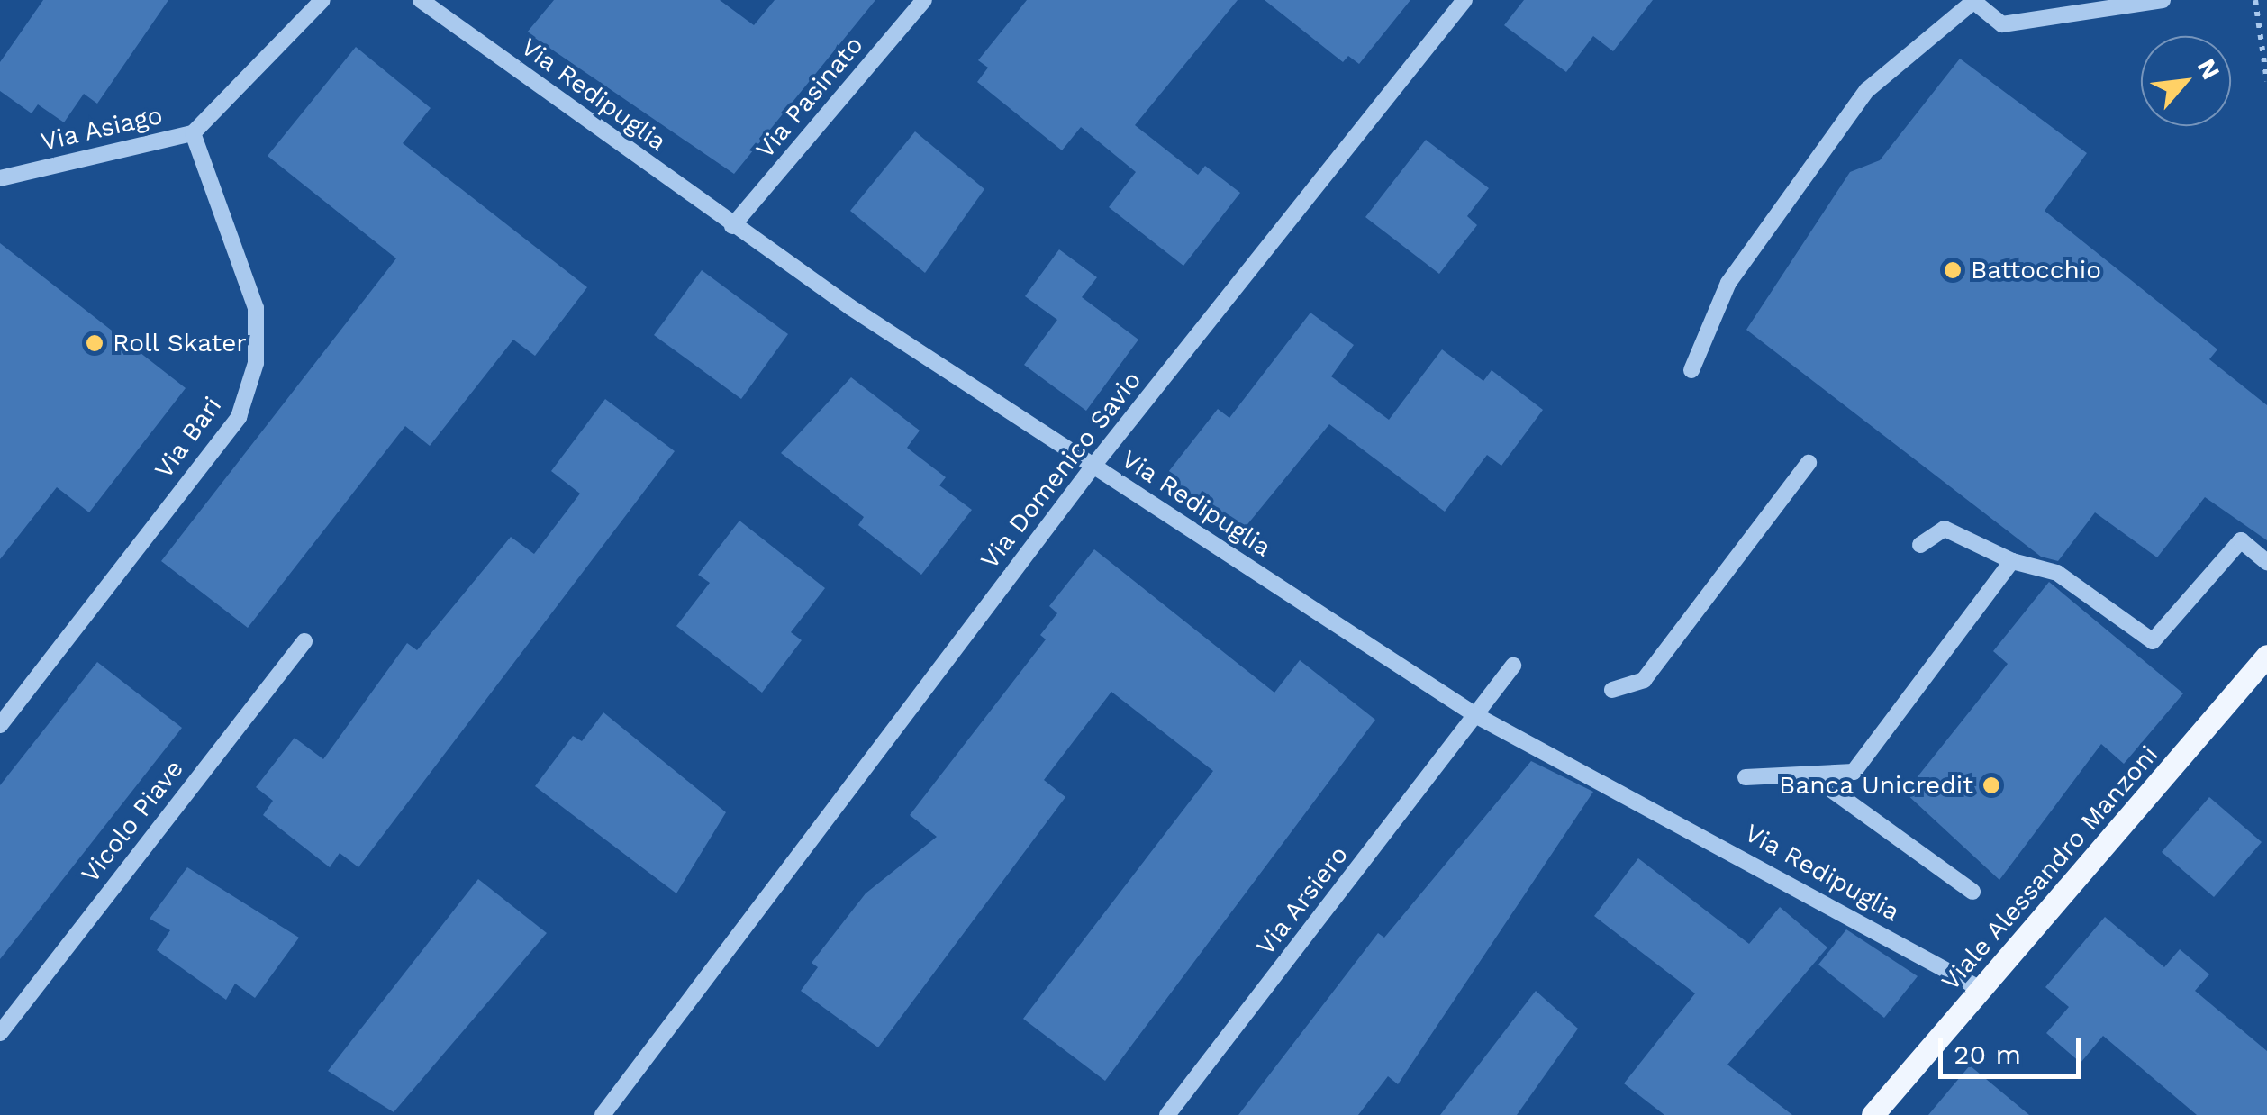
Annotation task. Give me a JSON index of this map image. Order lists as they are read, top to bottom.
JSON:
{
  "streets": {
    "main road": ["Viale Alessandro Manzoni"],
    "street": [
      "Via Redipuglia",
      "Via Pasinato",
      "Via Asiago",
      "Via Bari",
      "Via Domenico Savio",
      "Vicolo Piave",
      "Via Arsiero"
    ]
  },
  "crossings": [
    ["Via Redipuglia", "Via Pasinato"],
    ["Via Redipuglia", "Via Domenico Savio"],
    ["Via Redipuglia", "Viale Alessandro Manzoni"],
    ["Via Redipuglia", "Via Arsiero"],
    ["Via Asiago", "Via Bari"]
  ],
  "places": ["Battocchio", "Roll Skater", "Banca Unicredit"],
  "scale_bar": "20 m",
  "north": "top right"
}
